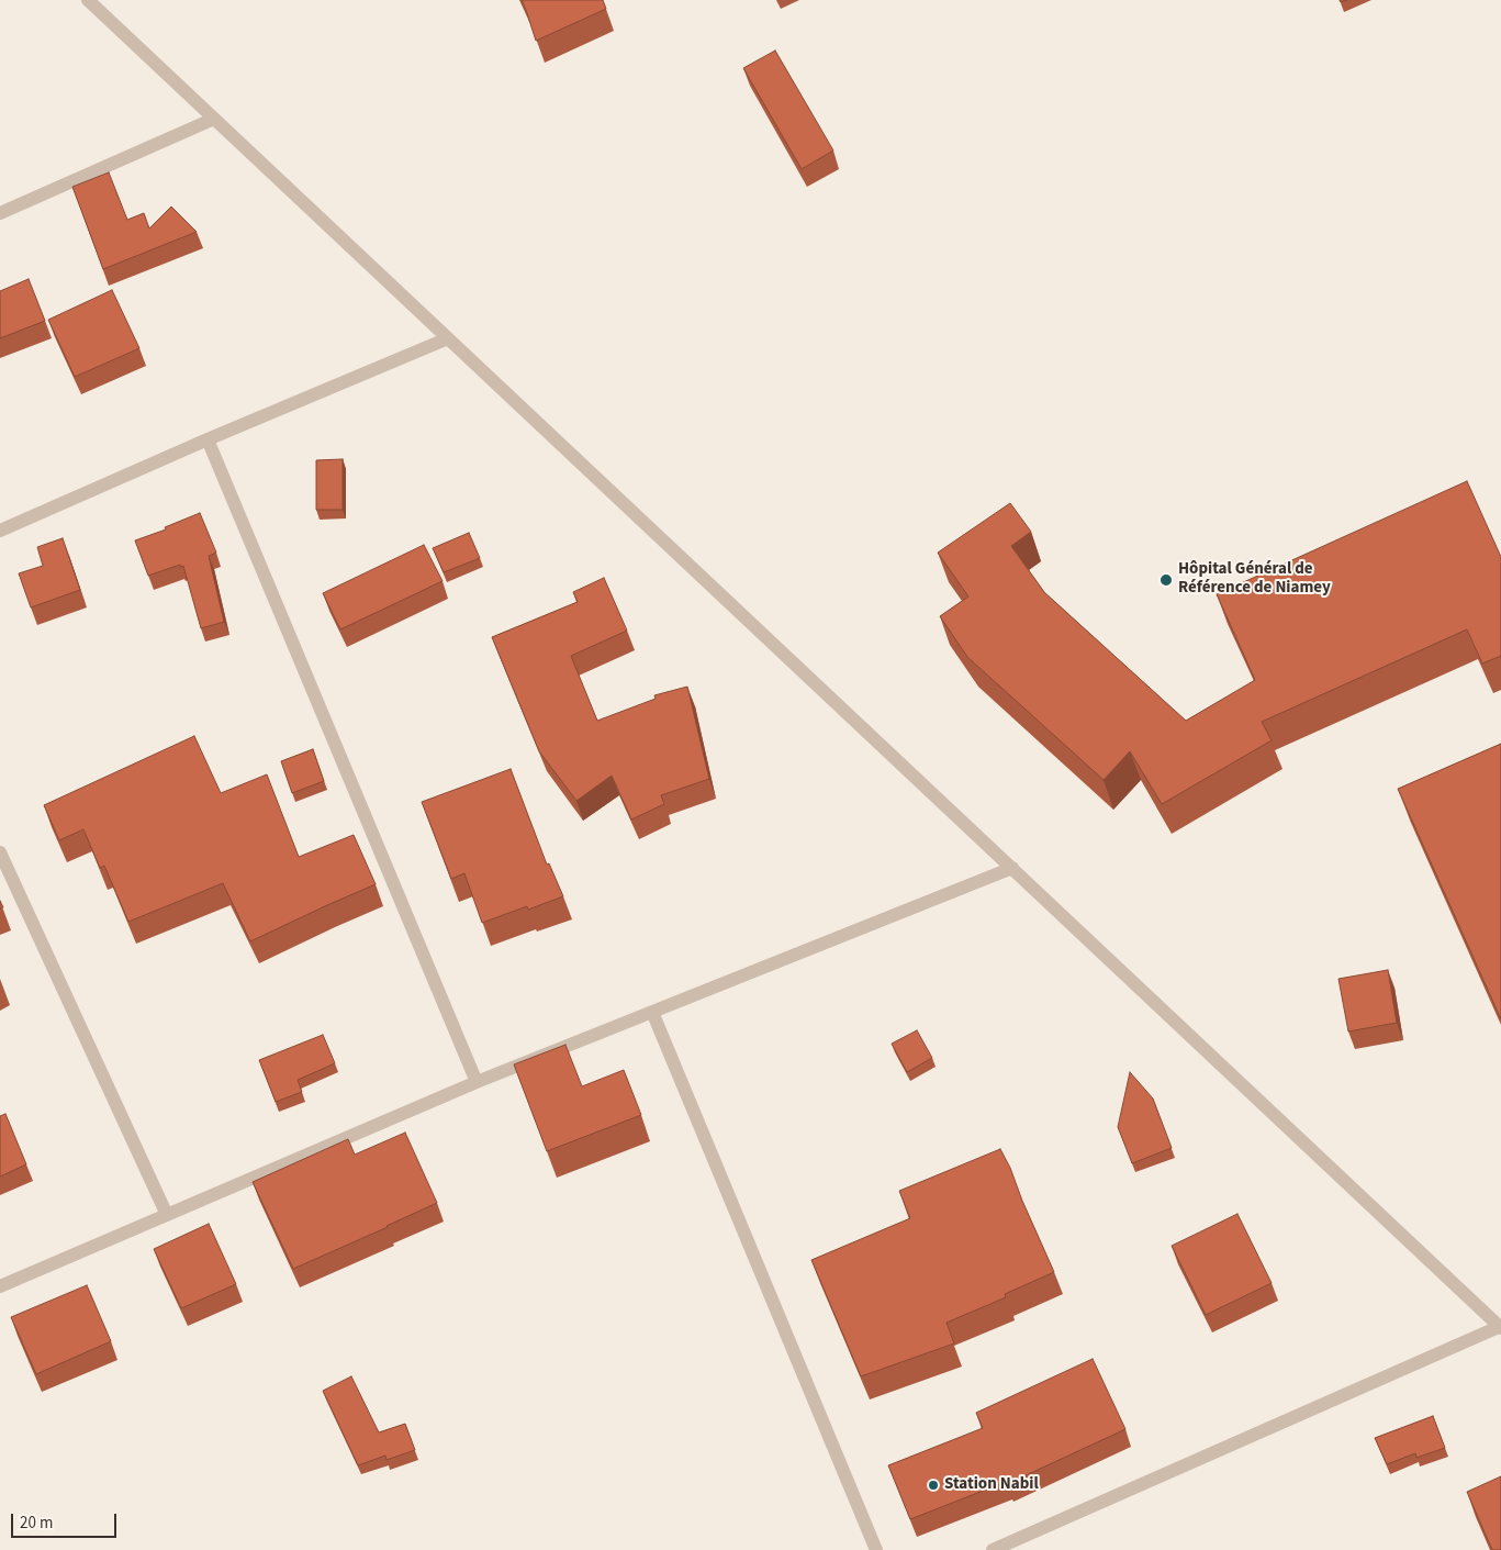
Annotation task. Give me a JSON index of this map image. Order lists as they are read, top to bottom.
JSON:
{
  "places": ["Hôpital Général de Référence de Niamey", "Station Nabil"],
  "scale_bar": "20 m"
}
